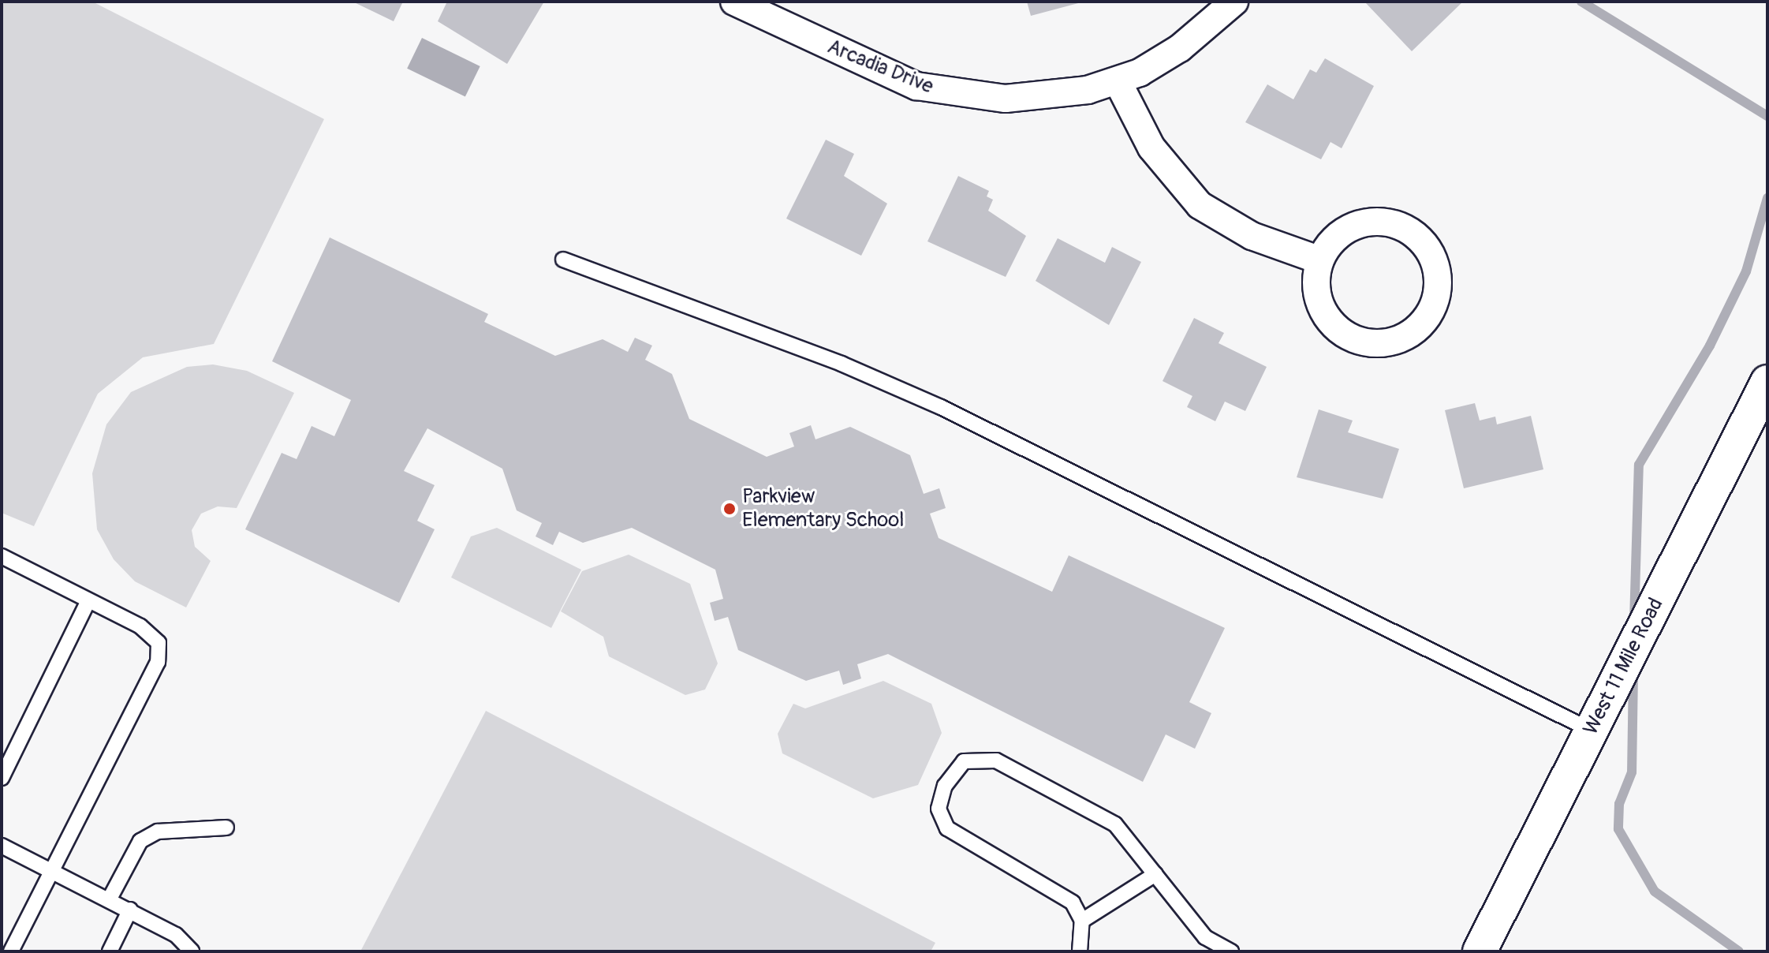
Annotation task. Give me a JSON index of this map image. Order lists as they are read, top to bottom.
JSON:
{
  "streets": {
    "street": ["Arcadia Drive", "West 11 Mile Road"]
  },
  "places": ["Parkview Elementary School"]
}
